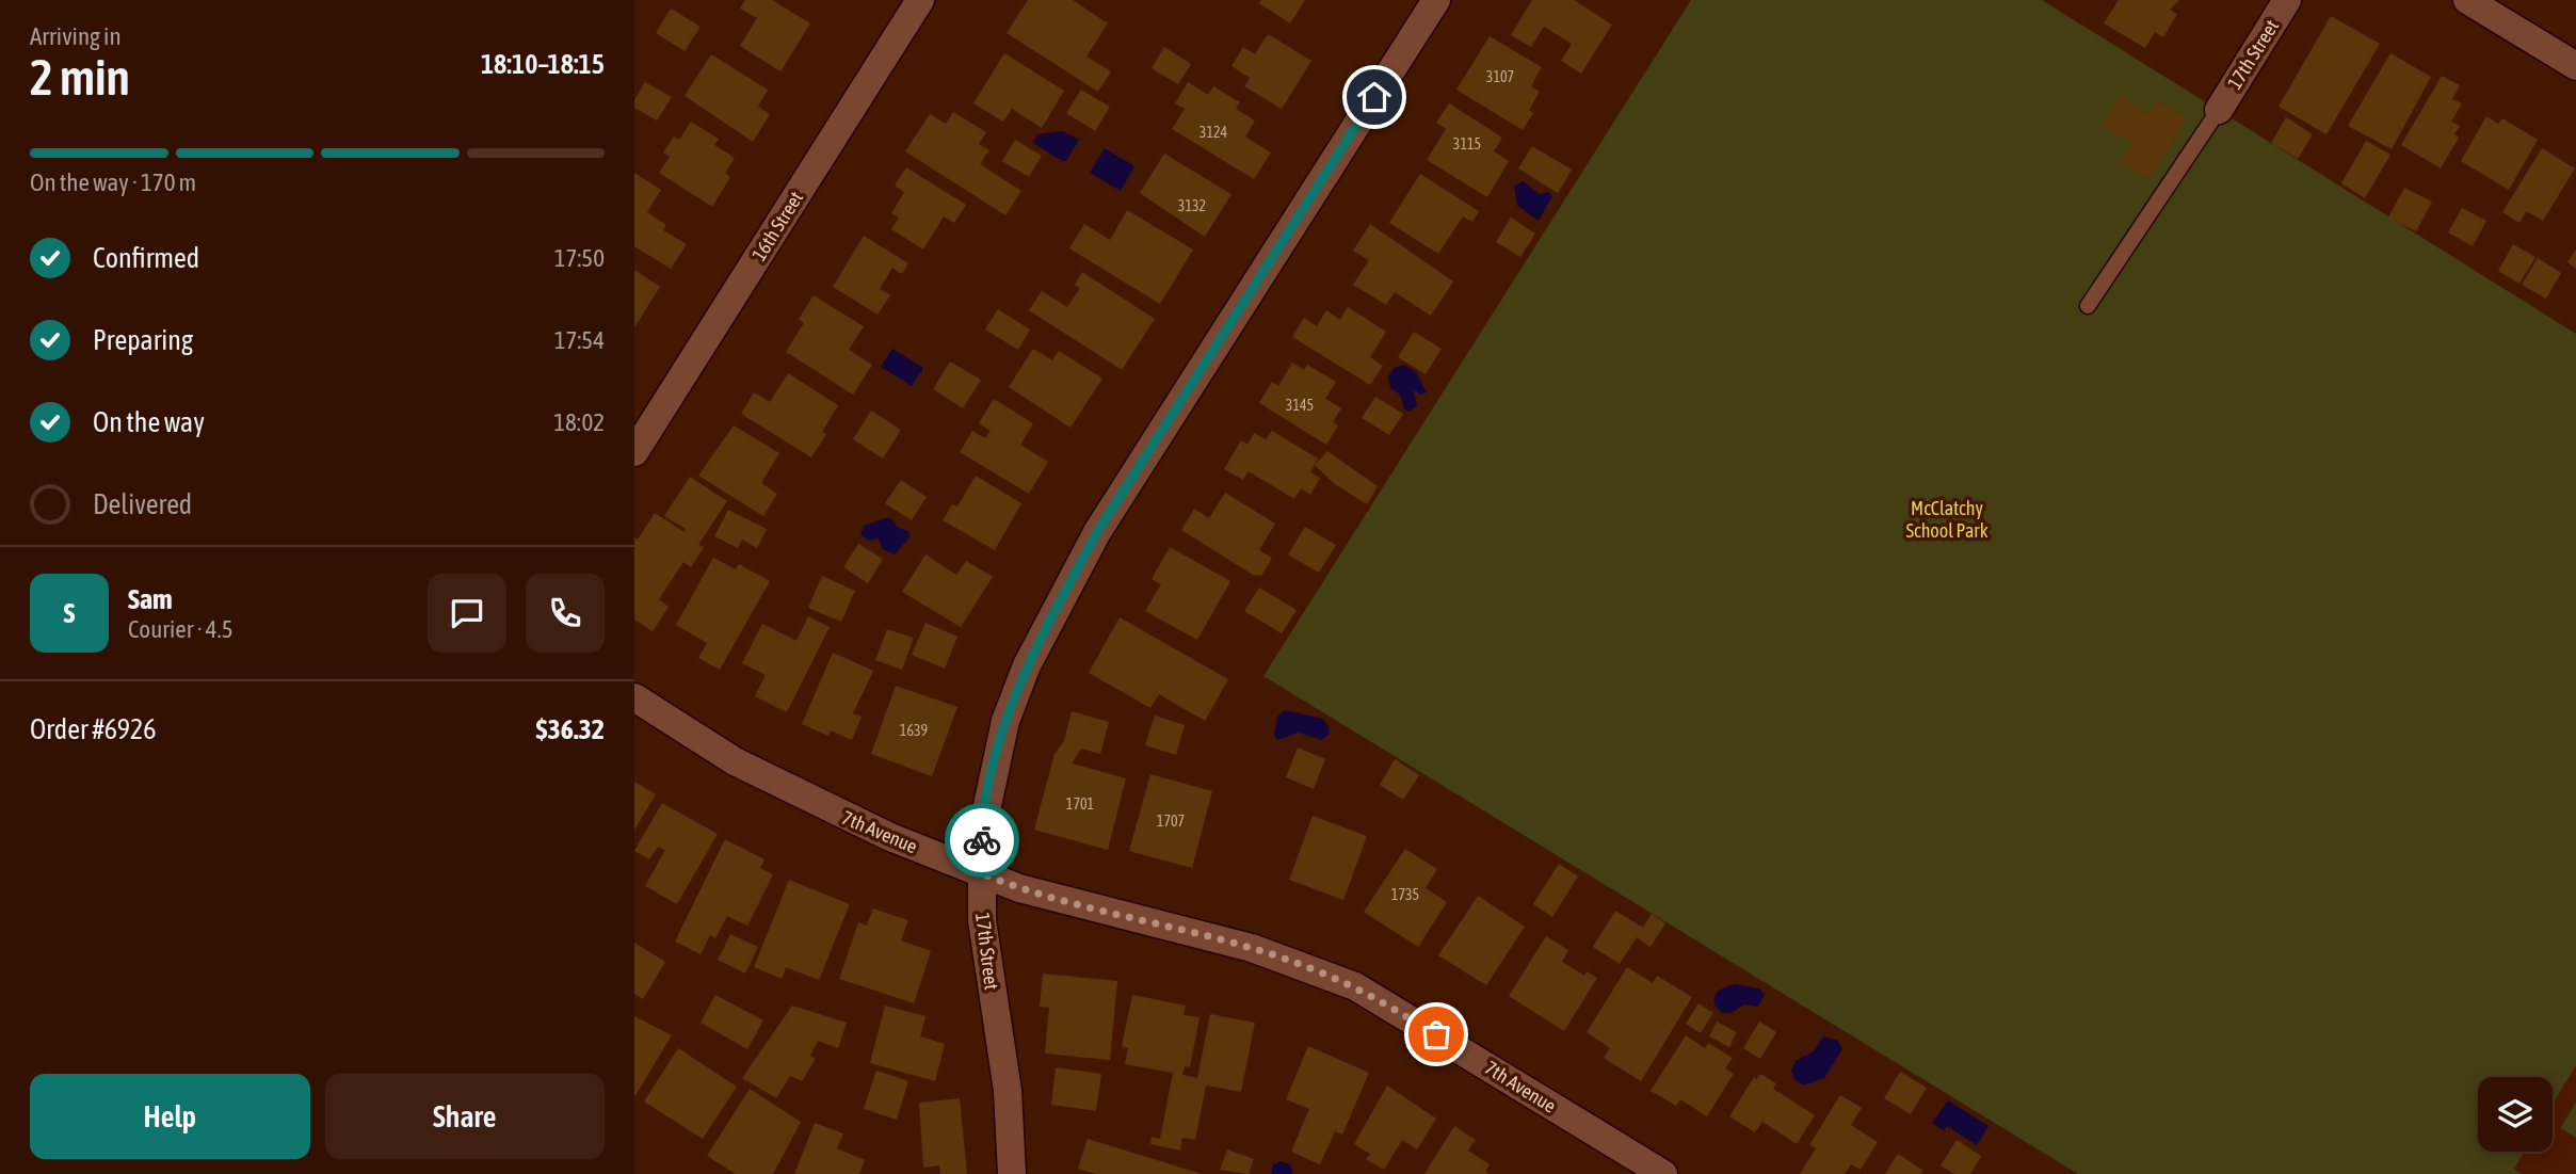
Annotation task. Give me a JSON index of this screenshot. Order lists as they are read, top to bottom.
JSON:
{
  "streets": {
    "street": ["17th Street", "16th Street", "7th Avenue"]
  },
  "crossings": [
    ["17th Street", "7th Avenue"]
  ],
  "parks": ["McClatchy School Park"],
  "house_numbers": [
    "3107",
    "3124",
    "3115",
    "3132",
    "3145",
    "1639",
    "1701",
    "1707",
    "1735"
  ],
  "page": {
    "heading": ["2 min", "Arriving in", "18:10–18:15"],
    "panel": [
      "Sam",
      "Courier · 4.5",
      "Order #6926",
      "$36.32"
    ],
    "bar": "On the way · 170 m",
    "list": [
      ["Confirmed", "17:50"],
      ["Preparing", "17:54"],
      ["On the way", "18:02"],
      "Delivered"
    ],
    "round": "S",
    "buttons": ["Help", "Share"]
  }
}
